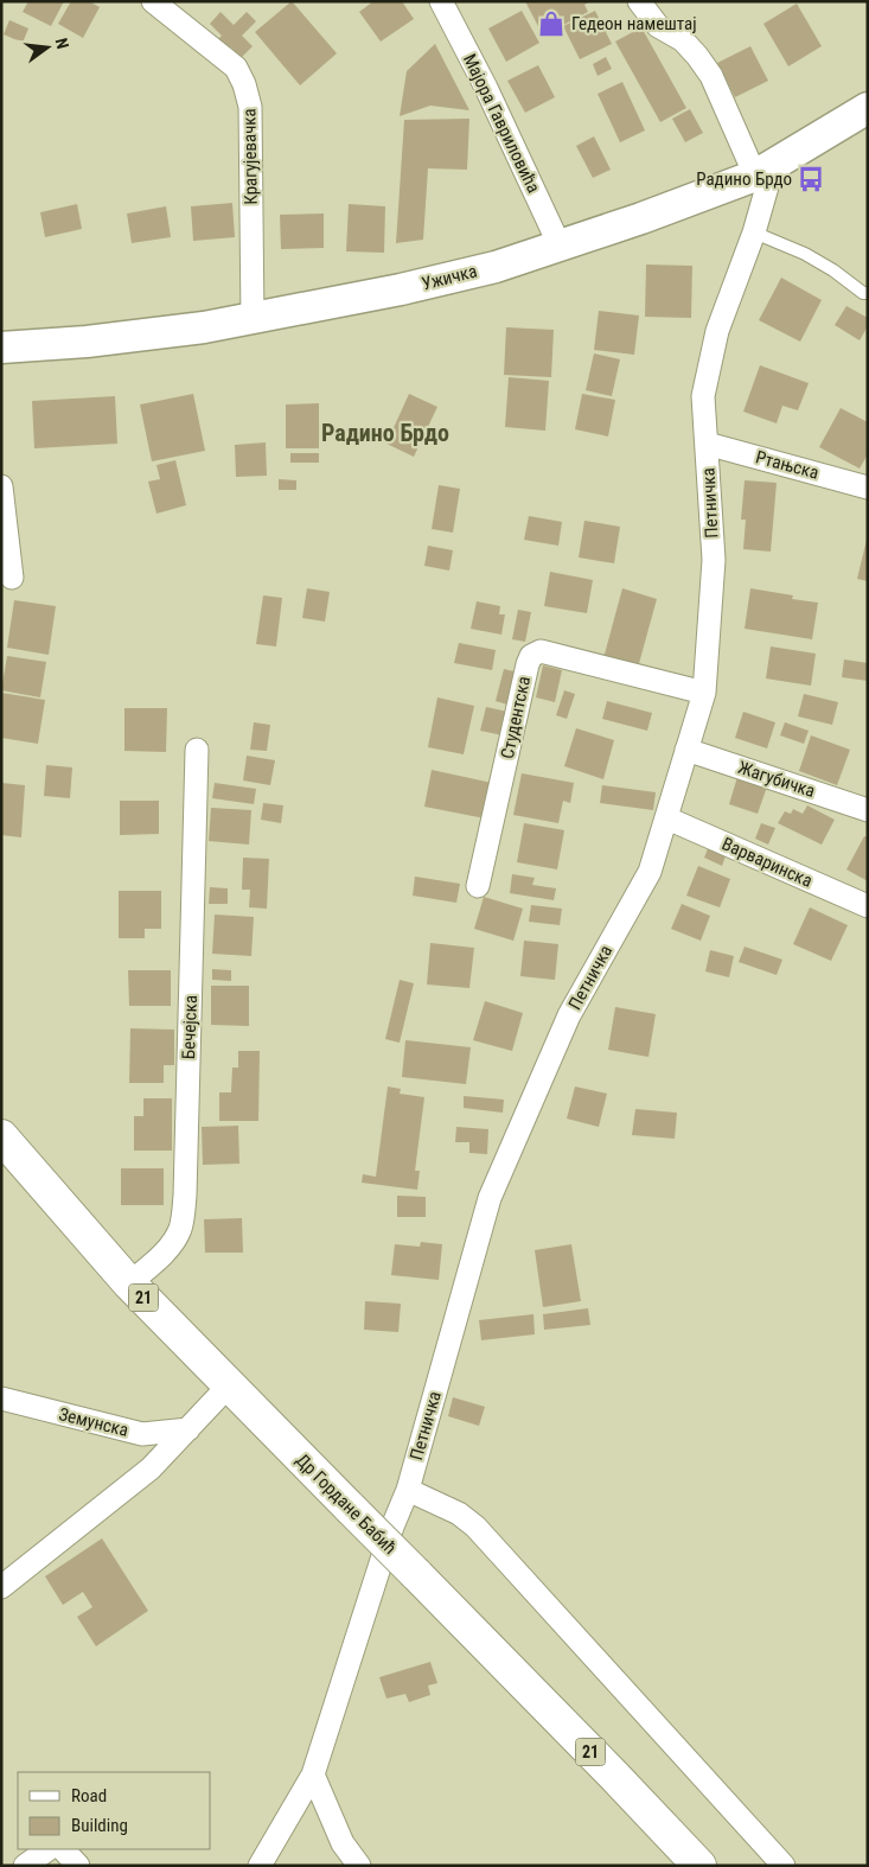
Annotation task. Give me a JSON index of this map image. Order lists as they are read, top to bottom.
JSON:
{
  "streets": {
    "main road": ["Ужичка", "21", "Др Гордане Бабић"],
    "street": [
      "Мајора Гавриловића",
      "Крагујевачка",
      "Ртањска",
      "Петничка",
      "Студентска",
      "Жагубичка",
      "Варваринска",
      "Бечејска",
      "Земунска"
    ]
  },
  "crossings": [
    ["Мајора Гавриловића", "Ужичка"],
    ["Крагујевачка", "Ужичка"],
    ["Ужичка", "Петничка"],
    ["Ртањска", "Петничка"],
    ["Петничка", "Студентска"],
    ["Петничка", "Жагубичка"],
    ["Петничка", "Варваринска"],
    ["Бечејска", "Др Гордане Бабић"]
  ],
  "districts": ["Радино Брдо"],
  "places": {
    "shop": ["Гедеон намештај"],
    "bus stop": ["Радино Брдо"]
  },
  "legend": ["Road", "Building"],
  "north": "right"
}
